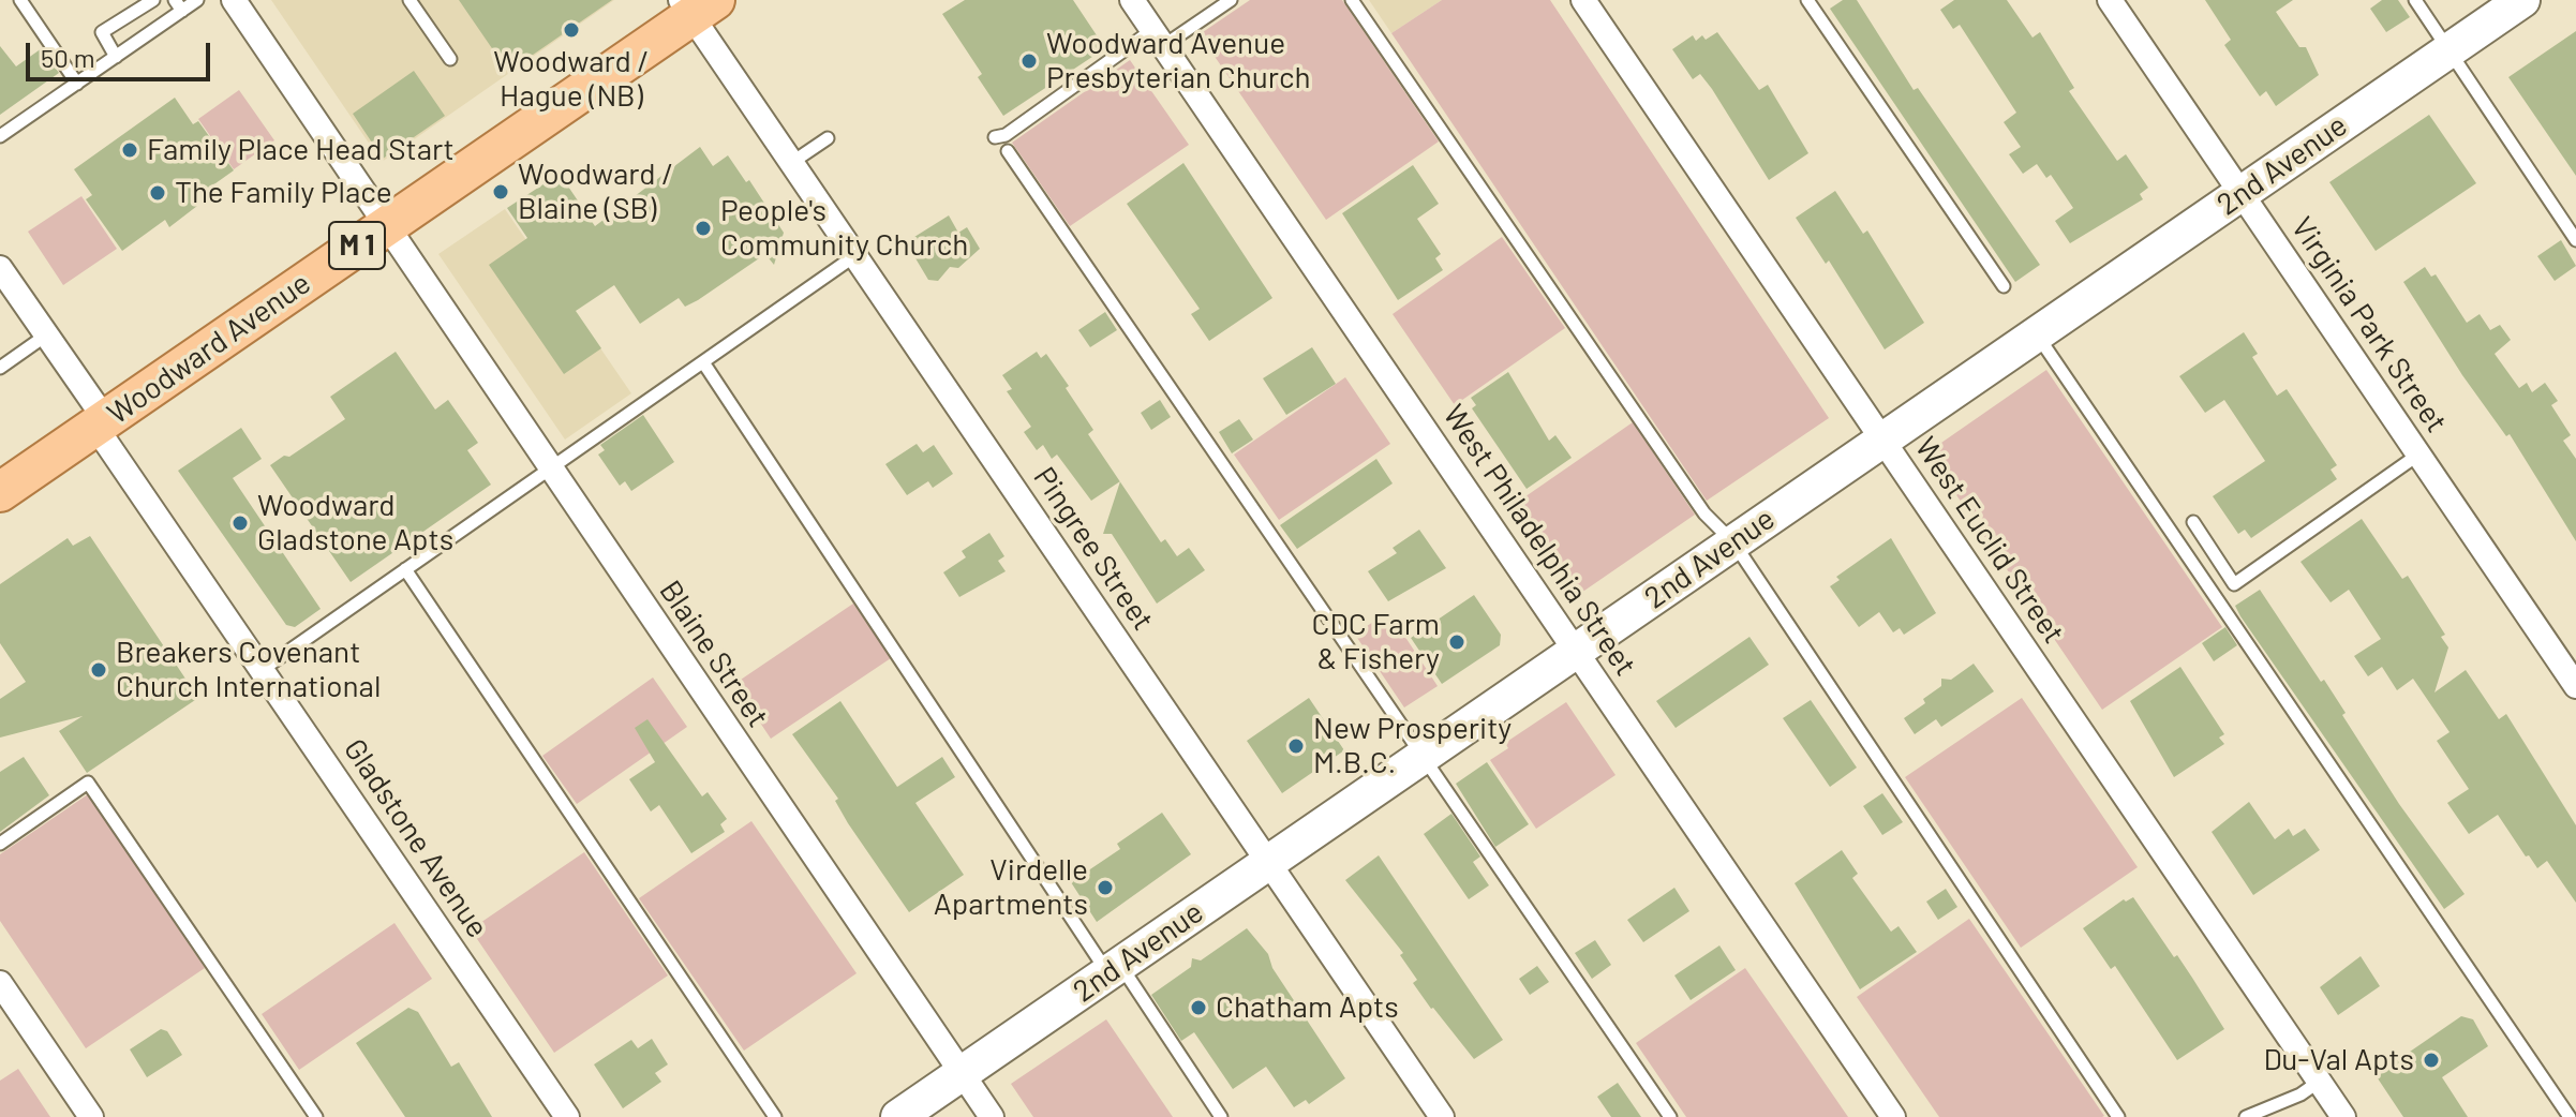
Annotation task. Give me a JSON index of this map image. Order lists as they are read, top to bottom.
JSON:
{
  "streets": {
    "main road": ["M 1", "Woodward Avenue"],
    "street": [
      "2nd Avenue",
      "Virginia Park Street",
      "West Philadelphia Street",
      "West Euclid Street",
      "Pingree Street",
      "Blaine Street",
      "Gladstone Avenue"
    ]
  },
  "crossings": [
    ["2nd Avenue", "Virginia Park Street"],
    ["2nd Avenue", "West Philadelphia Street"],
    ["2nd Avenue", "West Euclid Street"],
    ["2nd Avenue", "Pingree Street"],
    ["2nd Avenue", "Blaine Street"],
    ["Woodward Avenue", "Pingree Street"],
    ["Woodward Avenue", "Blaine Street"],
    ["Woodward Avenue", "Gladstone Avenue"]
  ],
  "places": [
    "Woodward / Hague (NB)",
    "Woodward Avenue Presbyterian Church",
    "Family Place Head Start",
    "Woodward / Blaine (SB)",
    "The Family Place",
    "People's Community Church",
    "Woodward Gladstone Apts",
    "CDC Farm & Fishery",
    "Breakers Covenant Church International",
    "New Prosperity M.B.C.",
    "Virdelle Apartments",
    "Chatham Apts",
    "Du-Val Apts"
  ],
  "scale_bar": "50 m"
}
